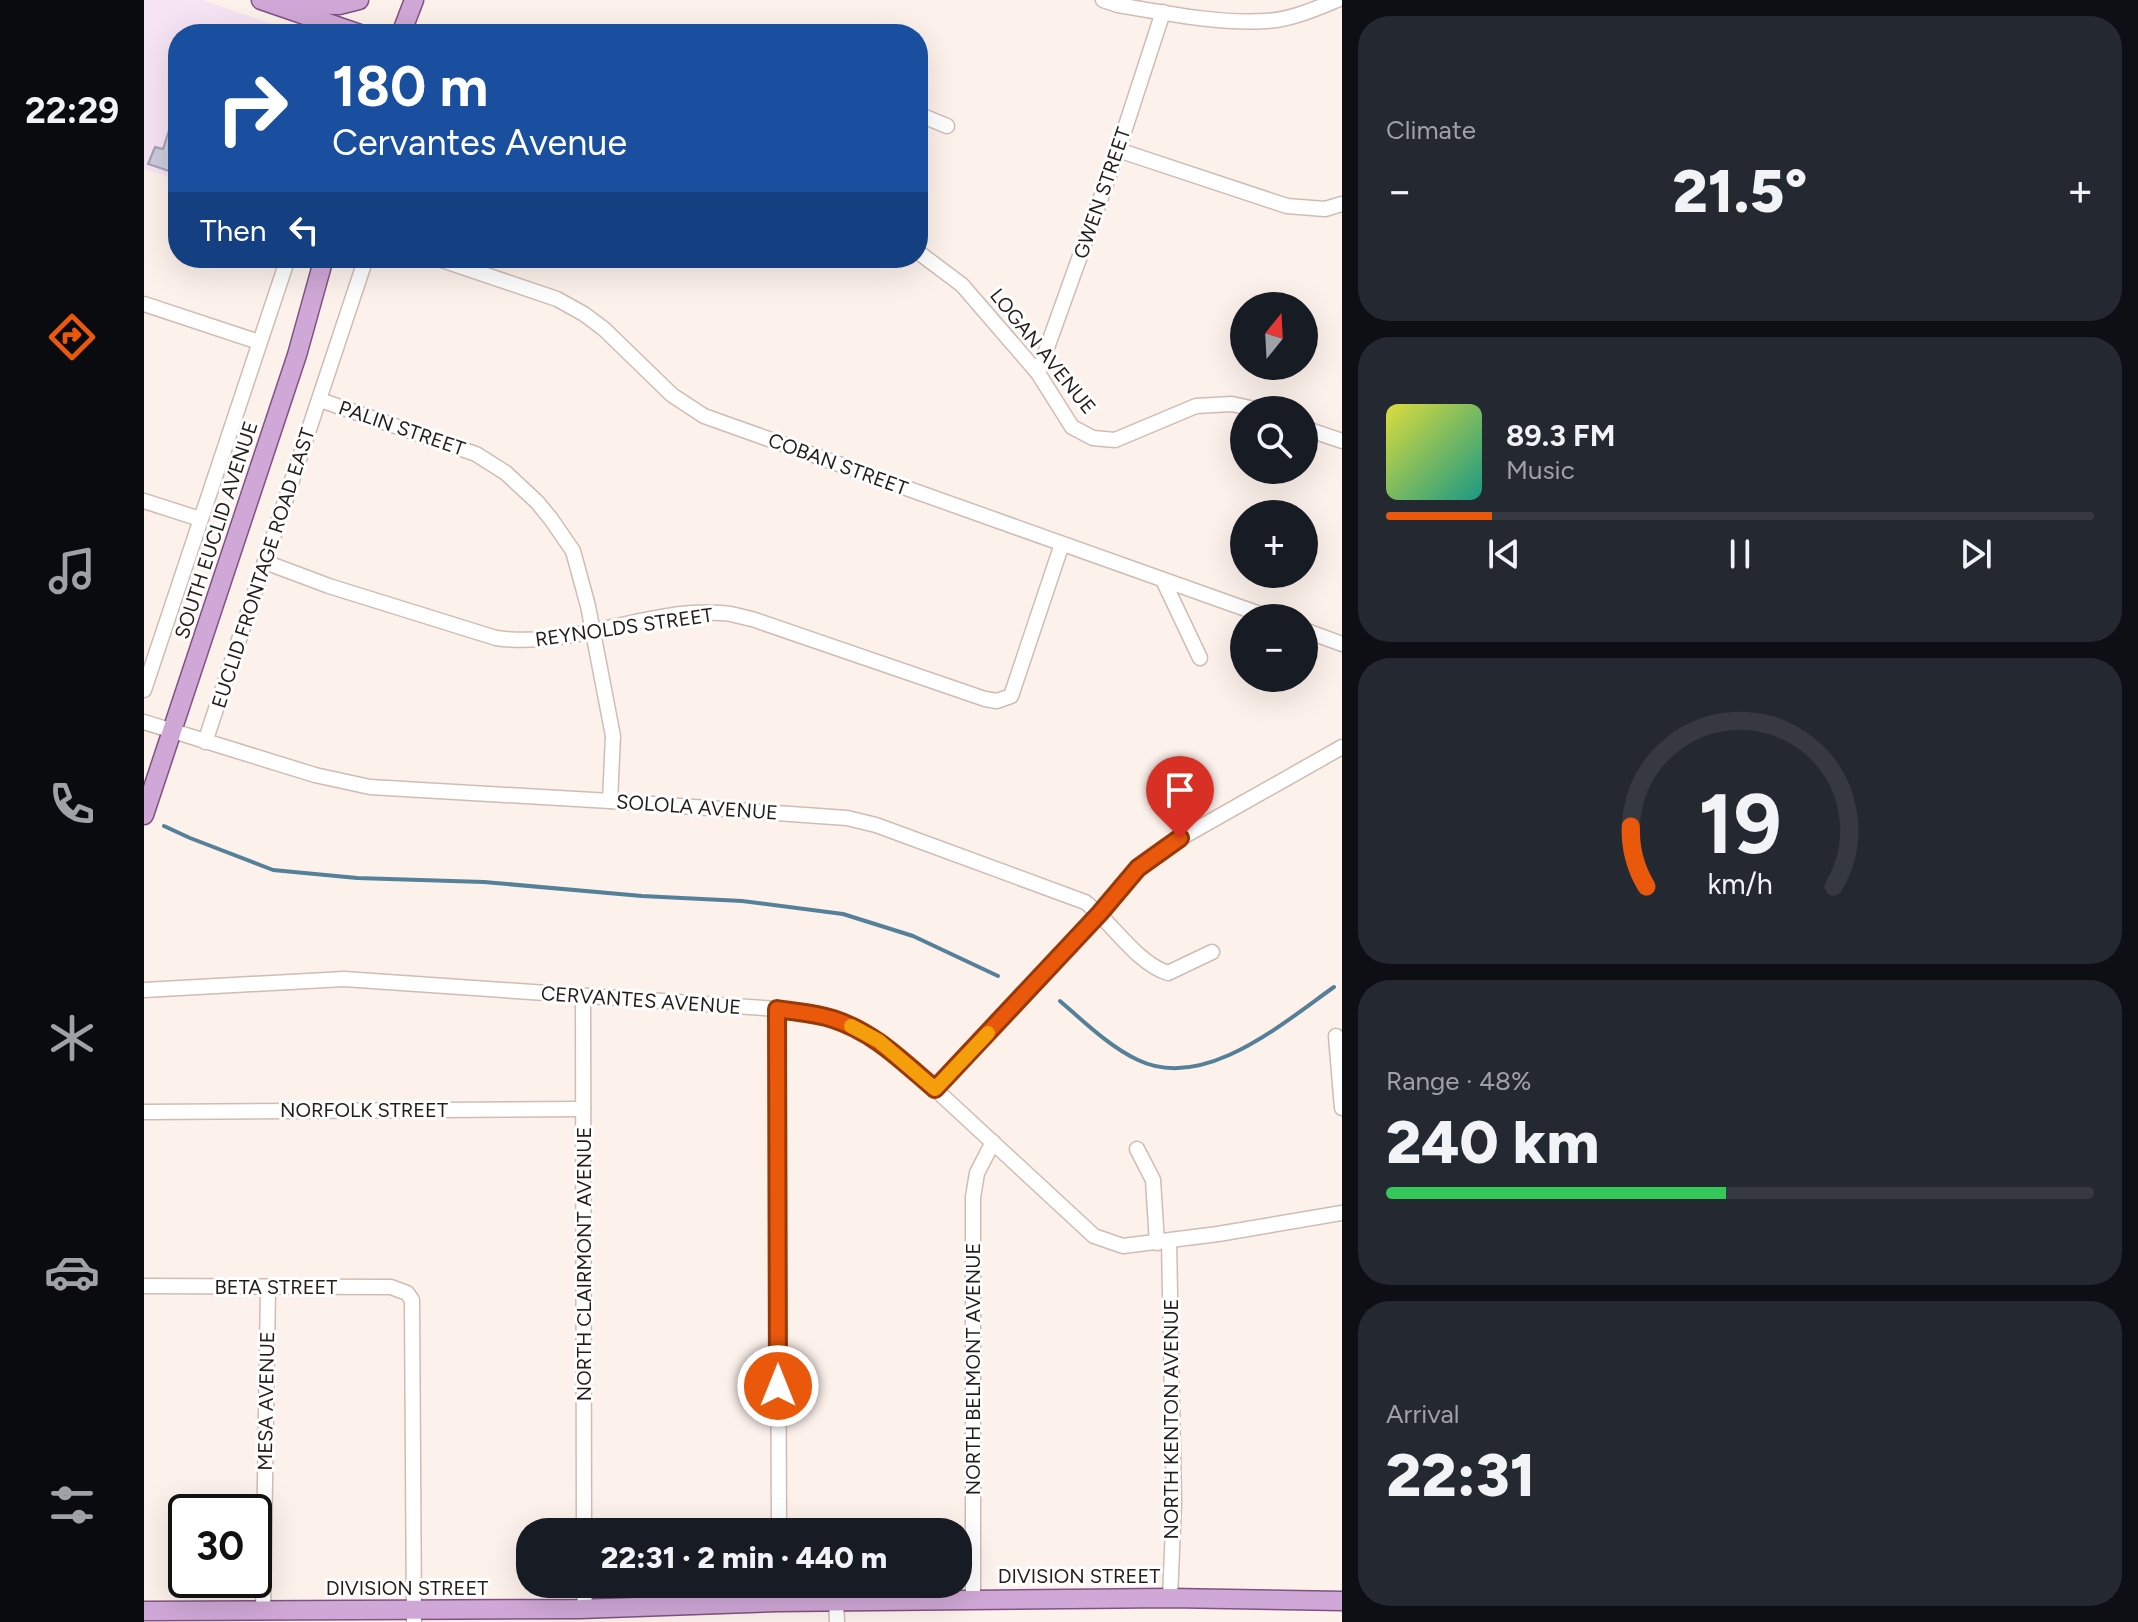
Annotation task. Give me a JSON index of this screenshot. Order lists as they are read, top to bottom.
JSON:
{
  "streets": {
    "main road": ["SOUTH EUCLID AVENUE", "DIVISION STREET"],
    "street": [
      "GWEN STREET",
      "LOGAN AVENUE",
      "PALIN STREET",
      "COBAN STREET",
      "EUCLID FRONTAGE ROAD EAST",
      "REYNOLDS STREET",
      "SOLOLA AVENUE",
      "CERVANTES AVENUE",
      "NORFOLK STREET",
      "NORTH CLAIRMONT AVENUE",
      "BETA STREET",
      "NORTH BELMONT AVENUE",
      "MESA AVENUE",
      "NORTH KENTON AVENUE"
    ]
  },
  "crossings": [
    ["GWEN STREET", "LOGAN AVENUE"],
    ["PALIN STREET", "EUCLID FRONTAGE ROAD EAST"],
    ["PALIN STREET", "REYNOLDS STREET"],
    ["PALIN STREET", "SOLOLA AVENUE"],
    ["COBAN STREET", "REYNOLDS STREET"],
    ["SOUTH EUCLID AVENUE", "SOLOLA AVENUE"],
    ["EUCLID FRONTAGE ROAD EAST", "REYNOLDS STREET"],
    ["EUCLID FRONTAGE ROAD EAST", "SOLOLA AVENUE"],
    ["CERVANTES AVENUE", "NORTH CLAIRMONT AVENUE"],
    ["CERVANTES AVENUE", "NORTH BELMONT AVENUE"],
    ["CERVANTES AVENUE", "NORTH KENTON AVENUE"],
    ["NORFOLK STREET", "NORTH CLAIRMONT AVENUE"],
    ["BETA STREET", "MESA AVENUE"],
    ["BETA STREET", "DIVISION STREET"],
    ["NORTH BELMONT AVENUE", "DIVISION STREET"],
    ["MESA AVENUE", "DIVISION STREET"],
    ["NORTH KENTON AVENUE", "DIVISION STREET"]
  ],
  "north": "top",
  "page": {
    "tabs": "22:29",
    "tile": [
      "Climate",
      ["Range · 48%", "240 km"],
      ["Arrival", "22:31"]
    ],
    "turn": ["180 m", "Cervantes Avenue"],
    "heat": ["−", "21.5°", "+"],
    "then": "Then",
    "map_buttons": ["+", "−"],
    "song": ["89.3 FM", "Music"],
    "limit": "30",
    "trip": "22:31 · 2 min · 440 m",
    "gauge": ["19", "km/h"]
  }
}
